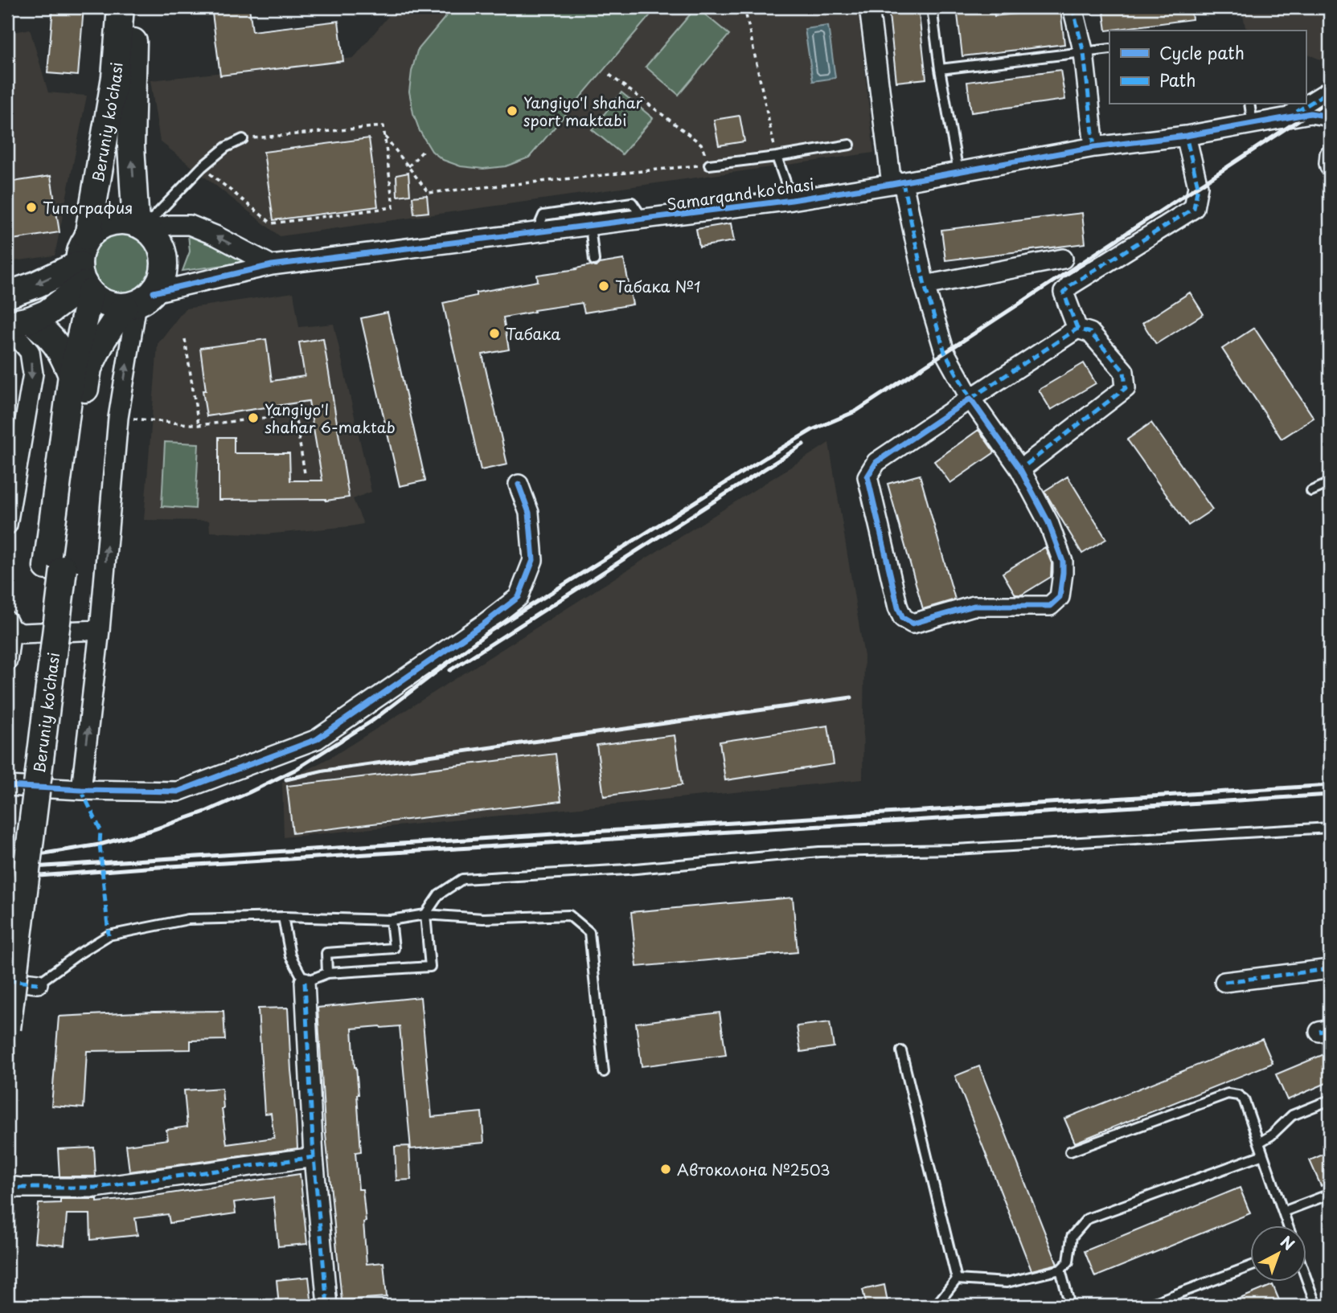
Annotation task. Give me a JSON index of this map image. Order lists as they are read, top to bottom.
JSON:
{
  "streets": {
    "main road": ["Beruniy ko'chasi"],
    "street": ["Samarqand ko'chasi"]
  },
  "crossings": [
    ["Beruniy ko'chasi", "Samarqand ko'chasi"]
  ],
  "places": [
    "Yangiyo'l shahar sport maktabi",
    "Типография",
    "Табака №1",
    "Табака",
    "Yangiyo'l shahar 6-maktab",
    "Автоколона №2503"
  ],
  "legend": ["Cycle path", "Path"],
  "north": "top right"
}
